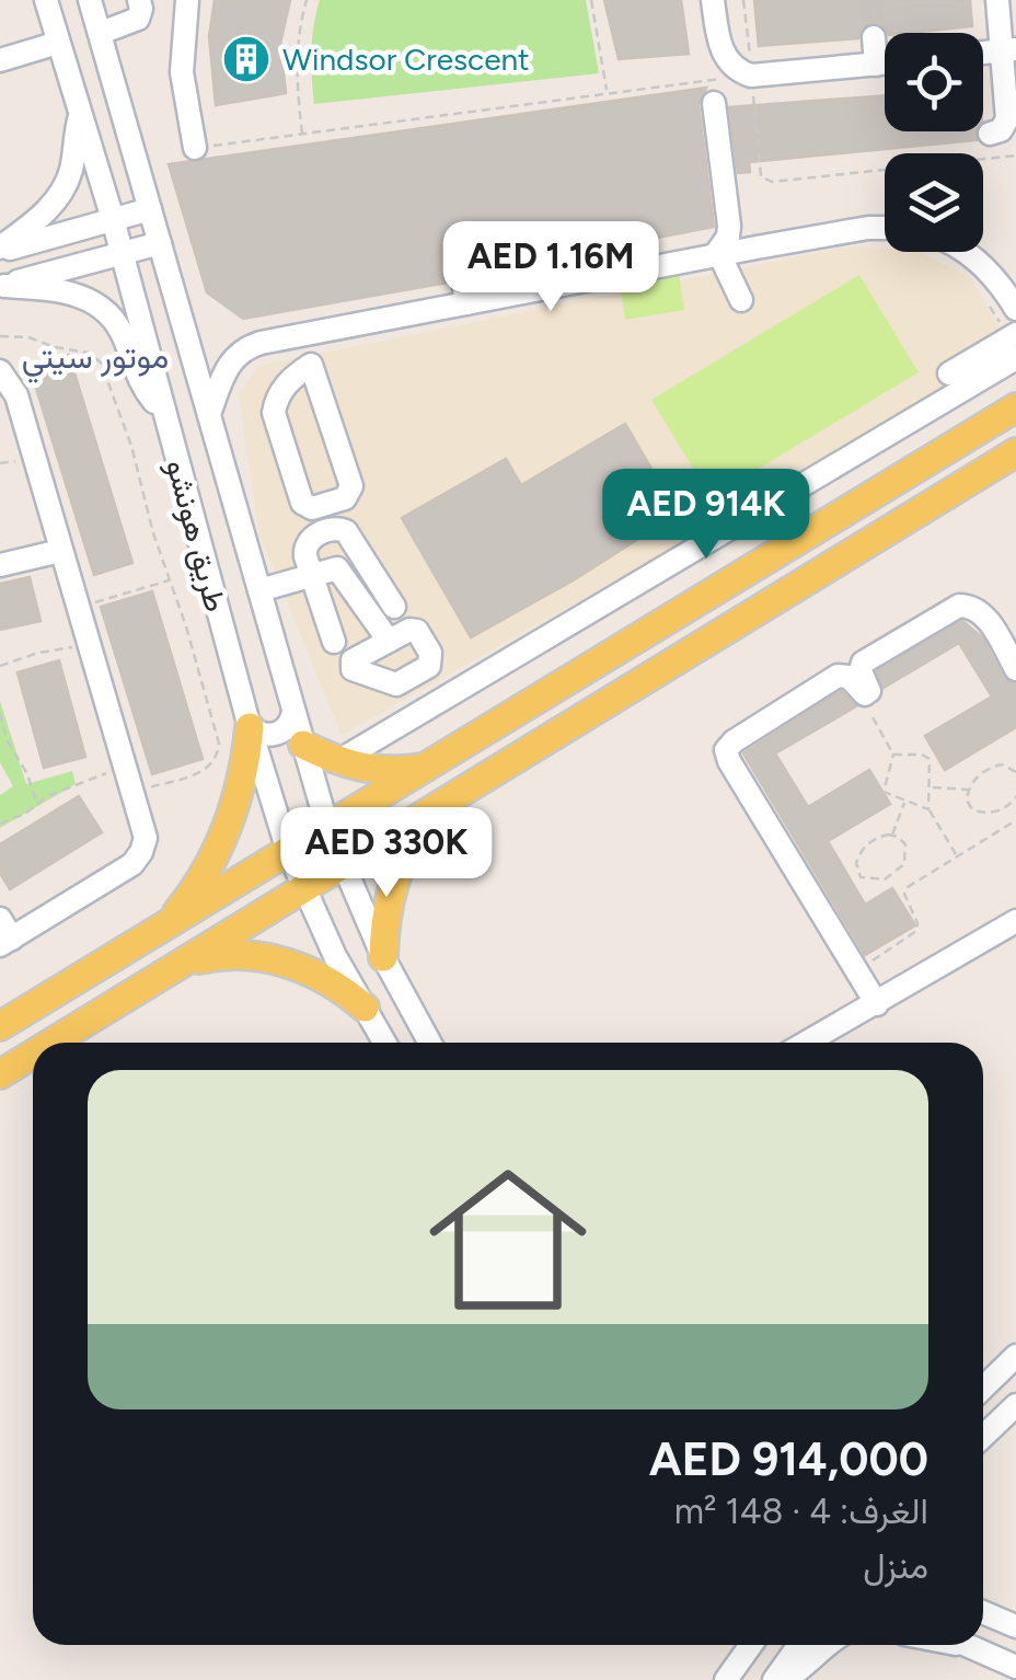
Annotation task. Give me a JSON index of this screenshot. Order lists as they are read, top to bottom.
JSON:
{
  "streets": {
    "street": ["طريق هونشو"]
  },
  "districts": ["موتور سيتي"],
  "places": {
    "building": ["Windsor Crescent"]
  },
  "page": {
    "price": ["AED 1.16M", "AED 914K", "AED 330K"],
    "list": [
      {
        "name": "AED 914,000",
        "note": "الغرف: 4 · 148 m² · منزل"
      }
    ]
  }
}
